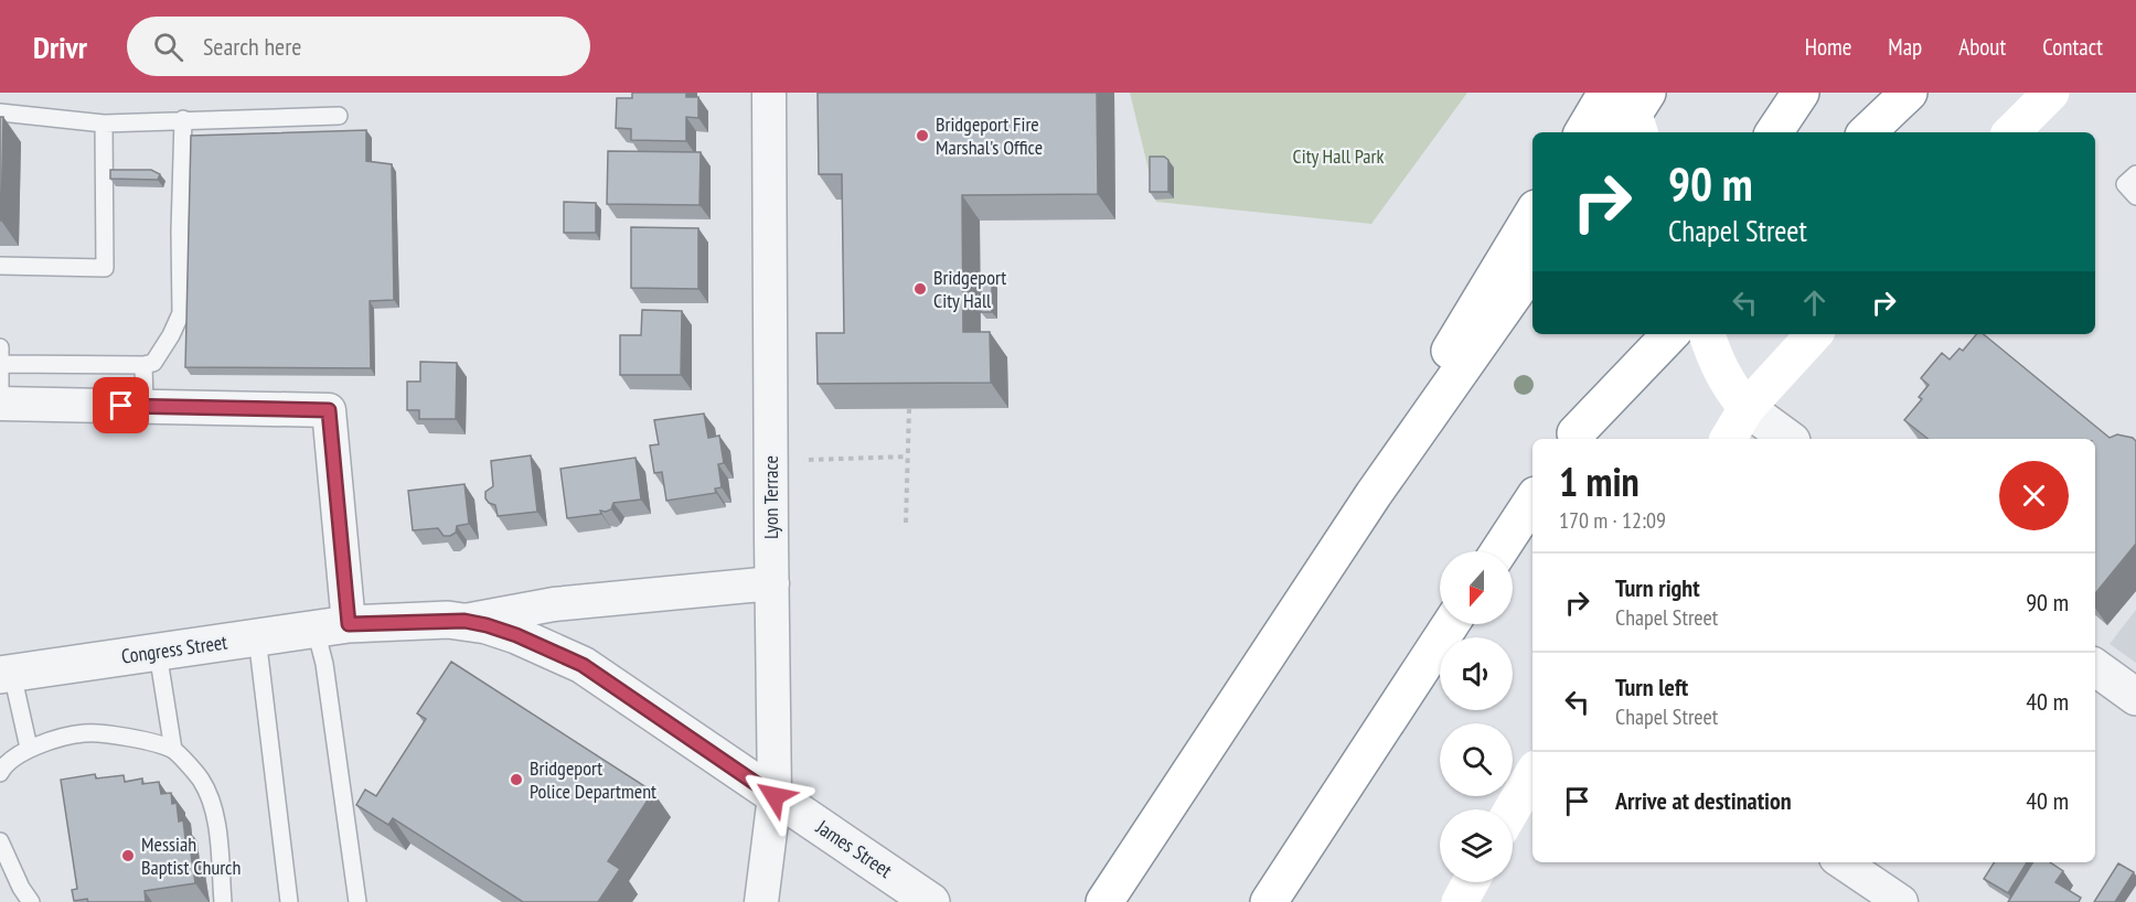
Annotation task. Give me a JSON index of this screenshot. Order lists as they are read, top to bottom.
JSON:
{
  "streets": {
    "street": ["Lyon Terrace", "Congress Street", "James Street"]
  },
  "crossings": [
    ["Lyon Terrace", "James Street"],
    ["Congress Street", "James Street"]
  ],
  "parks": ["City Hall Park"],
  "places": [
    "Bridgeport Fire Marshal's Office",
    "Bridgeport City Hall",
    "Bridgeport Police Department",
    "Messiah Baptist Church"
  ],
  "north": "bottom",
  "page": {
    "header": "Drivr",
    "search": "Search here",
    "nav": [
      "Home",
      "Map",
      "About",
      "Contact"
    ],
    "turn": ["90 m", "Chapel Street"],
    "heading": ["1 min", "170 m · 12:09"],
    "list": [
      {
        "name": "Turn right",
        "note": "Chapel Street",
        "value": "90 m"
      },
      {
        "name": "Turn left",
        "note": "Chapel Street",
        "value": "40 m"
      },
      {
        "name": "Arrive at destination",
        "value": "40 m"
      }
    ]
  }
}
